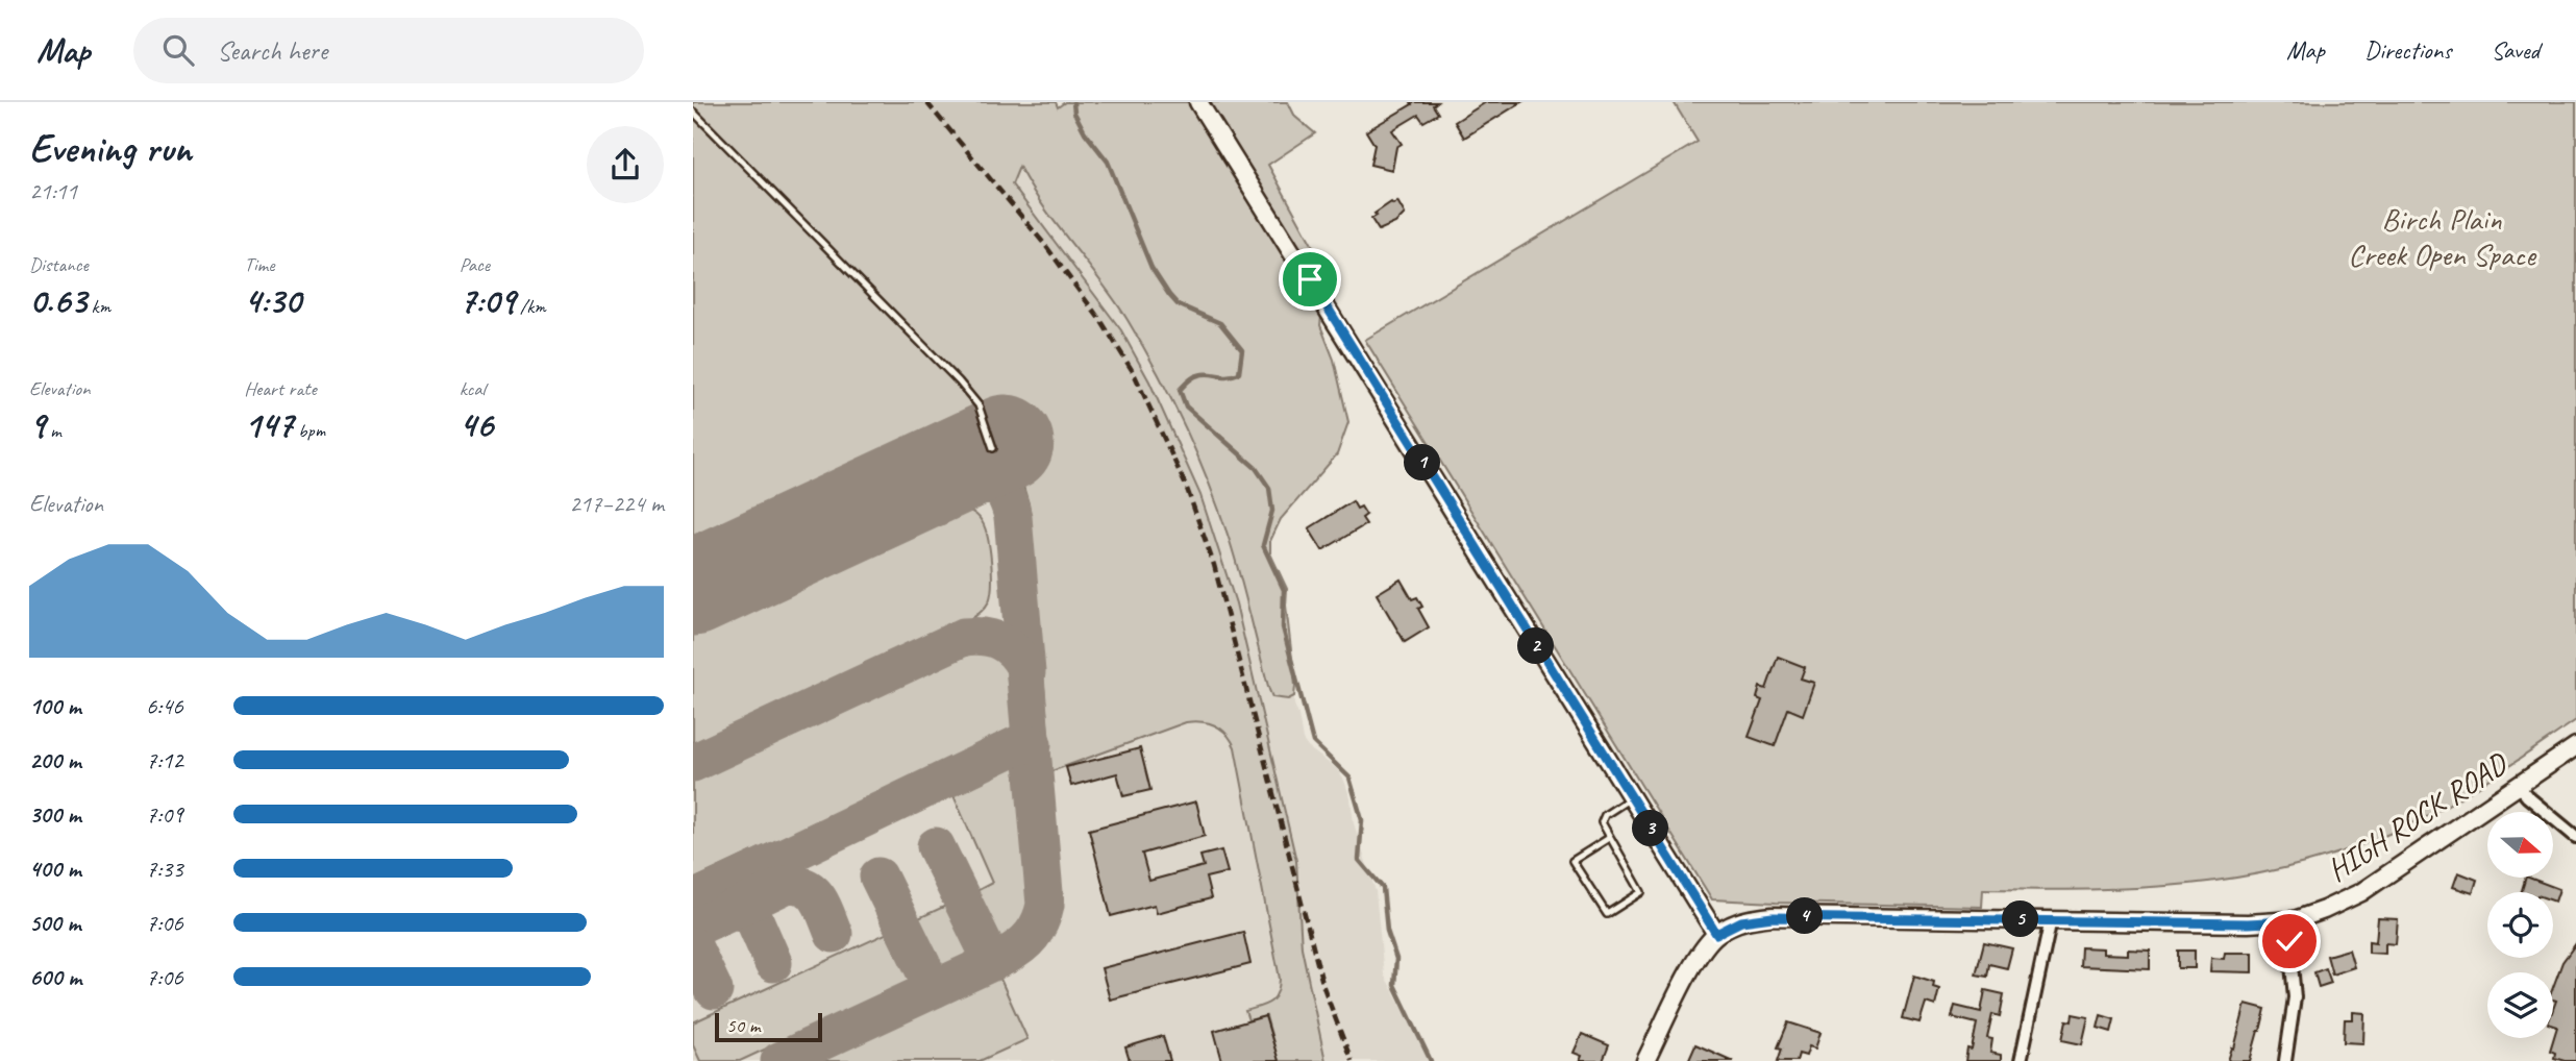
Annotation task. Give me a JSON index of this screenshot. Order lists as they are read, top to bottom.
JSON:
{
  "streets": {
    "main road": ["HIGH ROCK ROAD"]
  },
  "parks": ["Birch Plain Creek Open Space"],
  "scale_bar": "50 m",
  "north": "right",
  "page": {
    "header": "Map",
    "search": "Search here",
    "nav": ["Map", "Directions", "Saved"],
    "heading": ["Evening run", "21:11"],
    "stats": [
      ["Distance", "0.63 km"],
      ["Time", "4:30"],
      ["Pace", "7:09 /km"],
      ["Elevation", "9 m"],
      ["Heart rate", "147 bpm"],
      ["kcal", "46"]
    ],
    "pins": [
      "1",
      "2",
      "3",
      "4",
      "5"
    ],
    "chart": ["Elevation", "217–224 m"],
    "list": [
      {
        "name": "100 m",
        "note": "6:46"
      },
      {
        "name": "200 m",
        "note": "7:12"
      },
      {
        "name": "300 m",
        "note": "7:09"
      },
      {
        "name": "400 m",
        "note": "7:33"
      },
      {
        "name": "500 m",
        "note": "7:06"
      },
      {
        "name": "600 m",
        "note": "7:06"
      }
    ],
    "scale": "50 m"
  }
}
